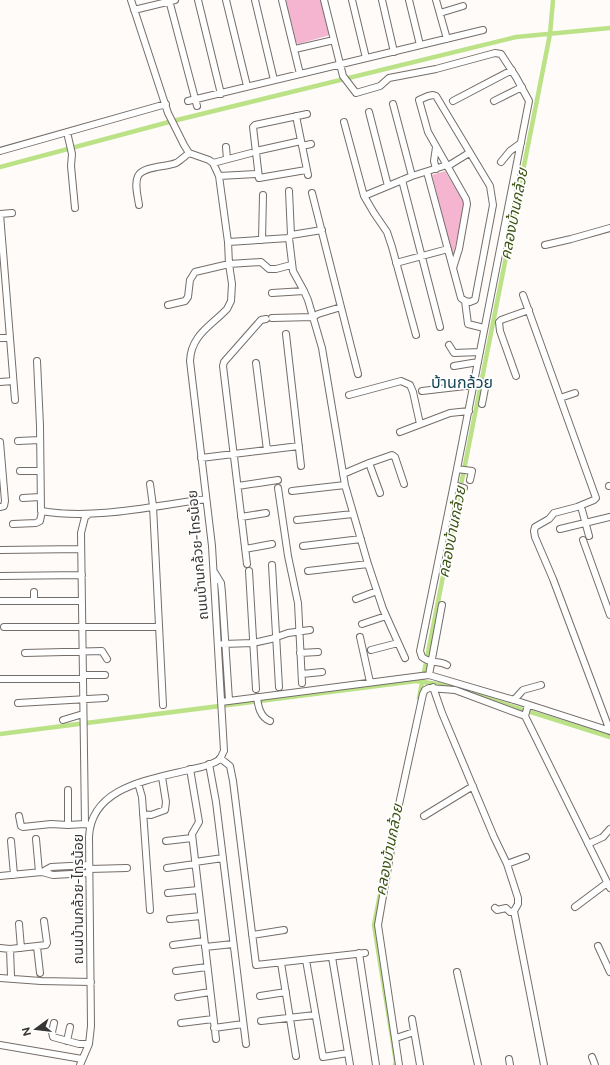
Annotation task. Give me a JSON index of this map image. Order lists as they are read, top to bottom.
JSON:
{
  "streets": {
    "street": ["ถนนบ้านกล้วย-ไทรน้อย"]
  },
  "districts": ["บ้านกล้วย"],
  "water": ["คลองบ้านกล้วย"],
  "north": "left"
}
